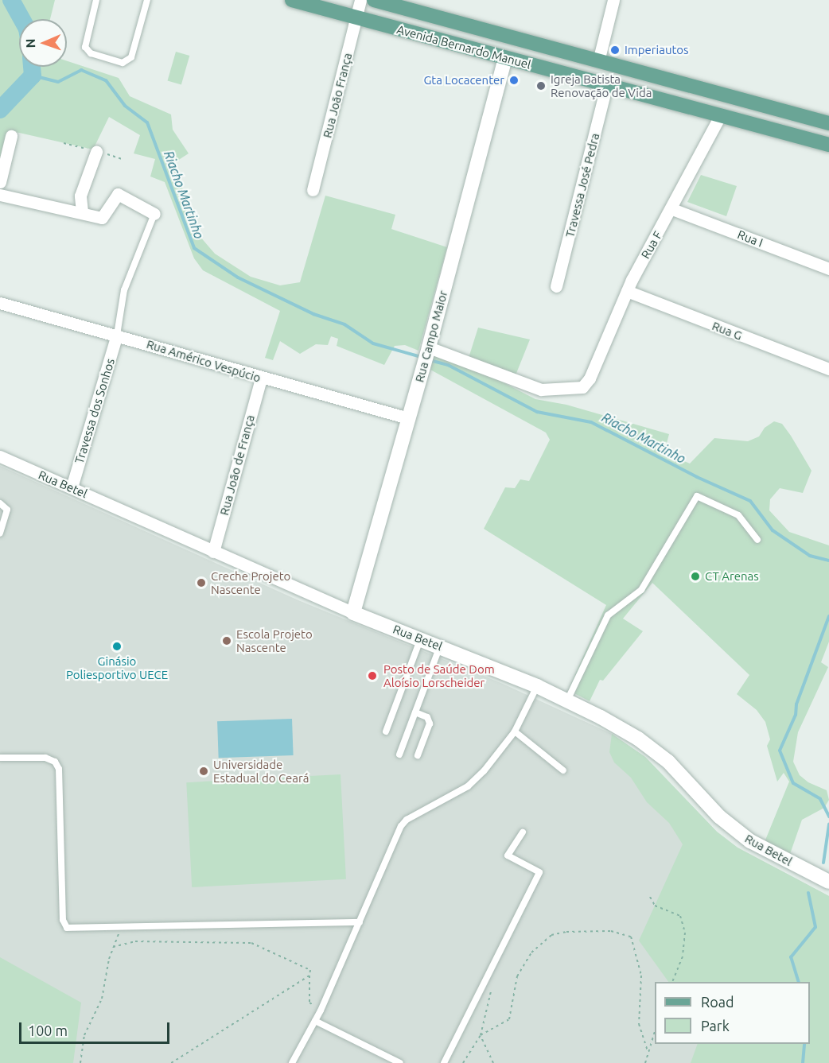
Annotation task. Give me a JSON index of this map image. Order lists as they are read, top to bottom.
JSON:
{
  "streets": {
    "main road": ["Avenida Bernardo Manuel"],
    "street": [
      "Rua João França",
      "Travessa José Pedra",
      "Rua I",
      "Rua F",
      "Rua G",
      "Rua Campo Maior",
      "Rua Américo Vespúcio",
      "Travessa dos Sonhos",
      "Rua João de França",
      "Rua Betel"
    ]
  },
  "crossings": [
    ["Avenida Bernardo Manuel", "Rua João França"],
    ["Avenida Bernardo Manuel", "Travessa José Pedra"],
    ["Avenida Bernardo Manuel", "Rua F"],
    ["Avenida Bernardo Manuel", "Rua Campo Maior"],
    ["Rua I", "Rua F"],
    ["Rua F", "Rua G"],
    ["Rua F", "Rua Campo Maior"],
    ["Rua Campo Maior", "Rua Américo Vespúcio"],
    ["Rua Campo Maior", "Rua Betel"],
    ["Rua Américo Vespúcio", "Travessa dos Sonhos"],
    ["Rua Américo Vespúcio", "Rua João de França"],
    ["Travessa dos Sonhos", "Rua Betel"],
    ["Rua João de França", "Rua Betel"]
  ],
  "water": ["Riacho Martinho"],
  "places": [
    "Imperiautos",
    "Gta Locacenter",
    "Igreja Batista Renovação de Vida",
    "CT Arenas",
    "Creche Projeto Nascente",
    "Escola Projeto Nascente",
    "Ginásio Poliesportivo UECE",
    "Posto de Saúde Dom Aloísio Lorscheider",
    "Universidade Estadual do Ceará"
  ],
  "legend": ["Road", "Park"],
  "scale_bar": "100 m",
  "north": "left"
}
